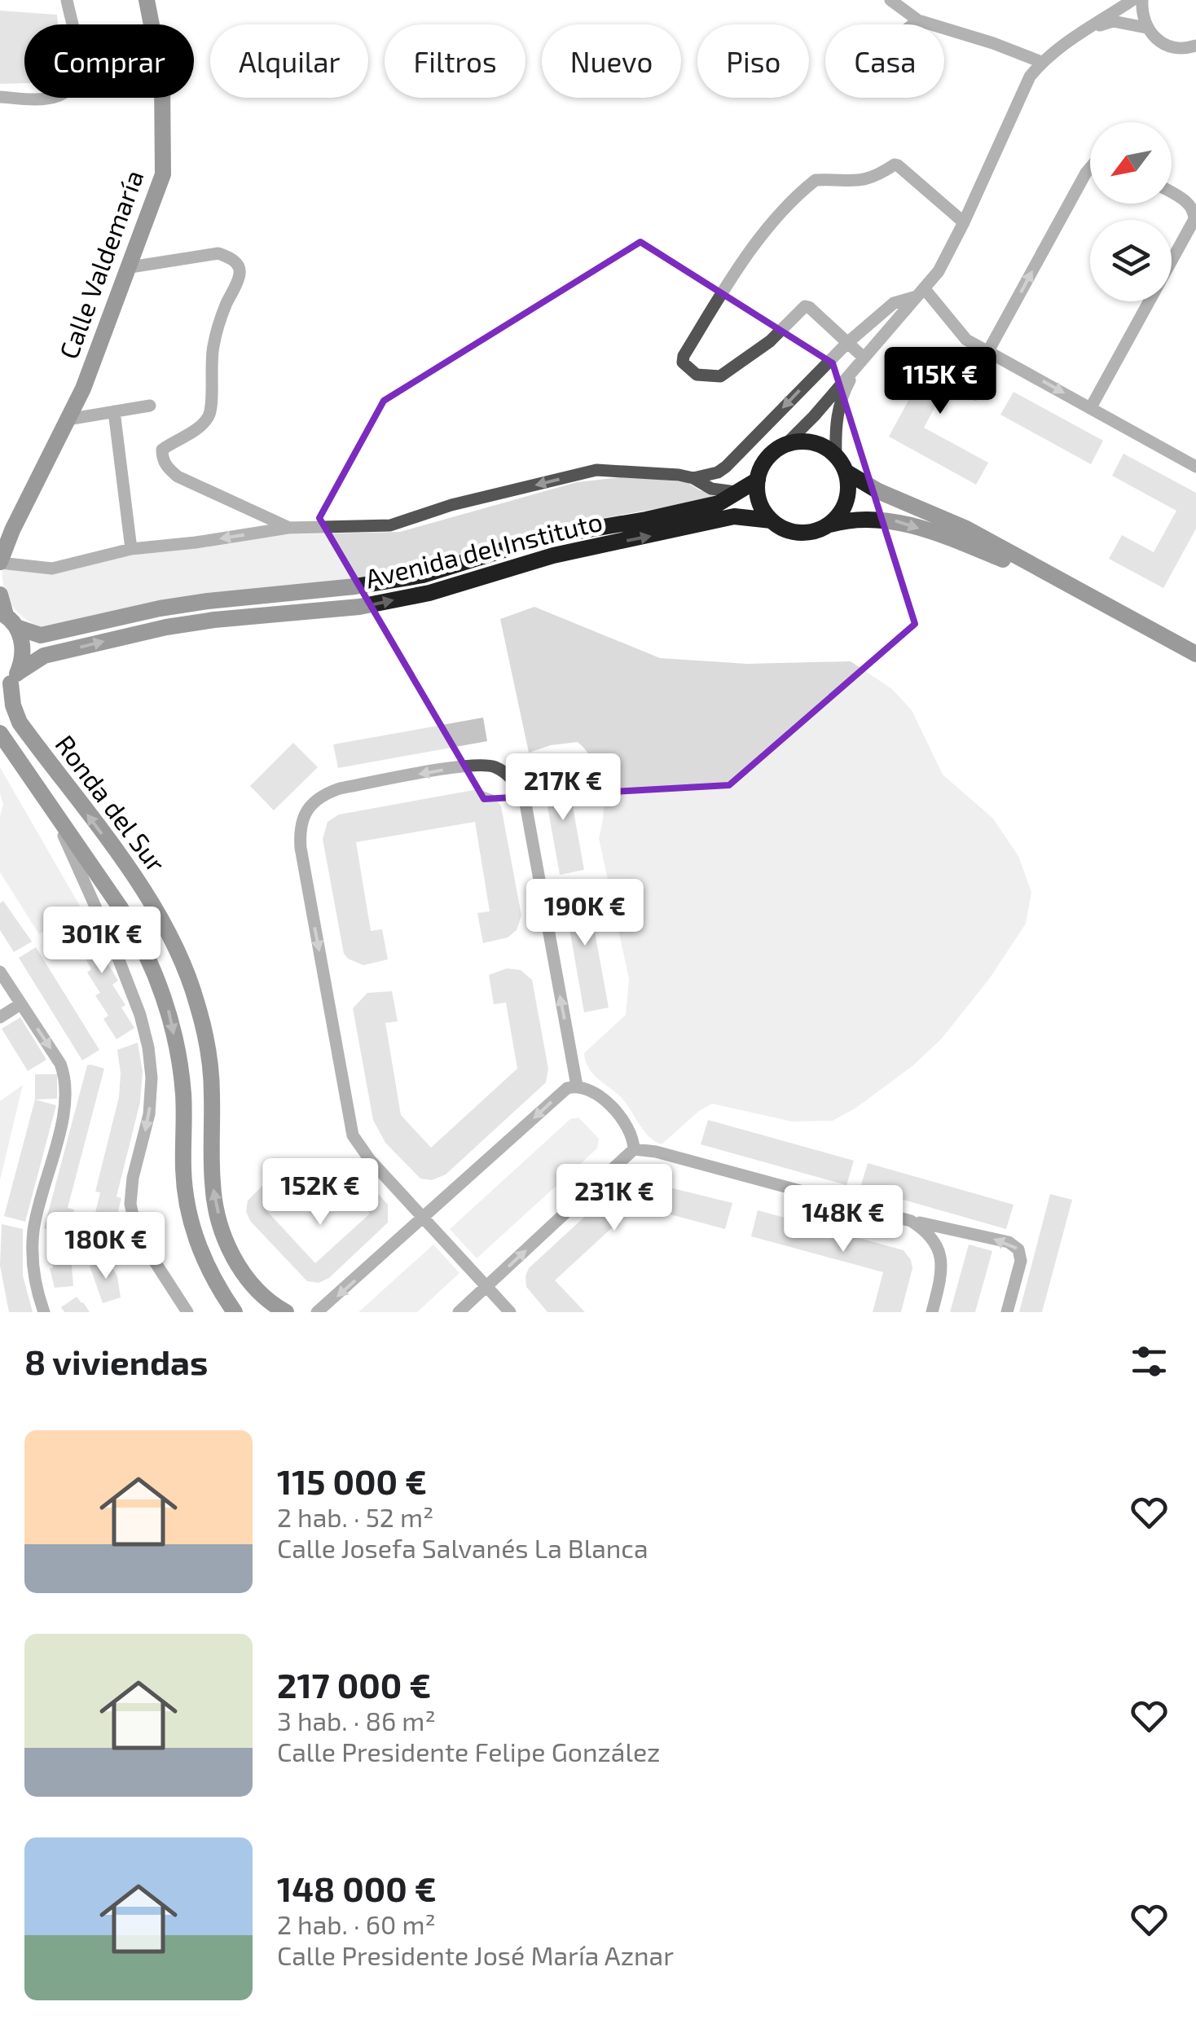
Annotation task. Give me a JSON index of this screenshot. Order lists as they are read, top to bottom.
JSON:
{
  "streets": {
    "main road": ["Calle Valdemaría", "Avenida del Instituto", "Ronda del Sur"]
  },
  "crossings": [
    ["Calle Valdemaría", "Avenida del Instituto"],
    ["Avenida del Instituto", "Ronda del Sur"]
  ],
  "north": "bottom left",
  "page": {
    "chip": [
      "Comprar",
      "Alquilar",
      "Filtros",
      "Nuevo",
      "Piso",
      "Casa"
    ],
    "price": [
      "115K €",
      "217K €",
      "190K €",
      "301K €",
      "152K €",
      "231K €",
      "148K €",
      "180K €"
    ],
    "heading": "8 viviendas",
    "list": [
      {
        "name": "115 000 €",
        "note": "2 hab. · 52 m² · Calle Josefa Salvanés La Blanca"
      },
      {
        "name": "217 000 €",
        "note": "3 hab. · 86 m² · Calle Presidente Felipe González"
      },
      {
        "name": "148 000 €",
        "note": "2 hab. · 60 m² · Calle Presidente José María Aznar"
      }
    ]
  }
}
